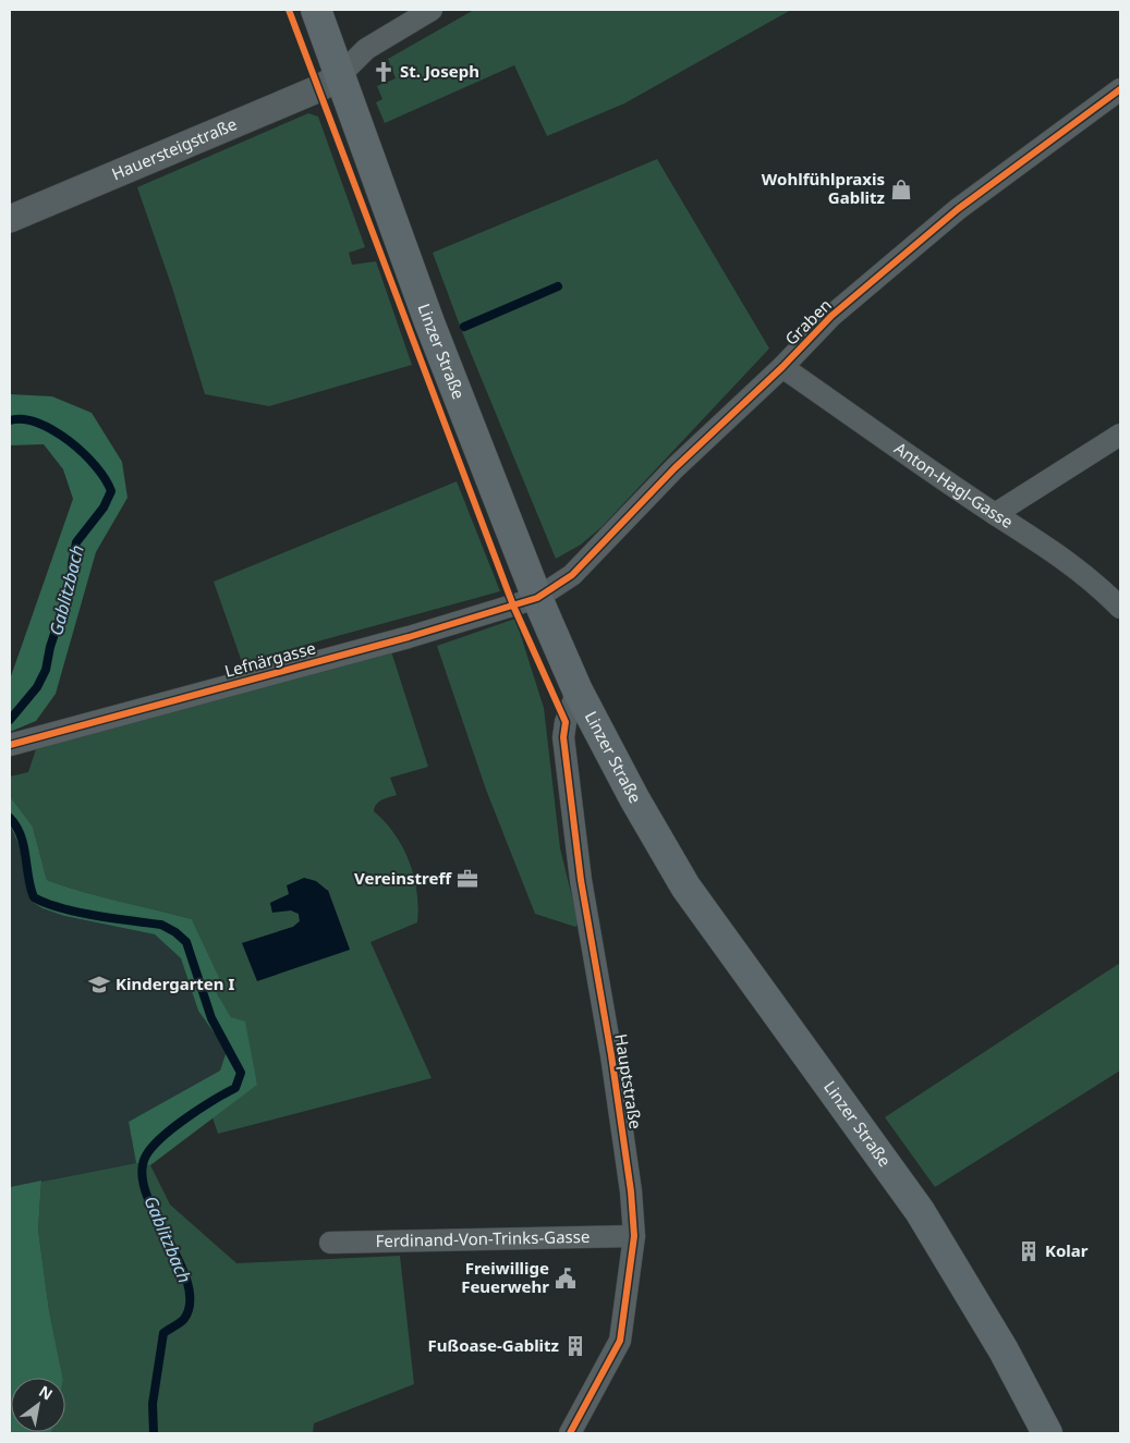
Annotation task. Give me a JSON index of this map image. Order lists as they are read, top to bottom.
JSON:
{
  "streets": {
    "main road": ["Linzer Straße"],
    "street": [
      "Hauersteigstraße",
      "Graben",
      "Anton-Hagl-Gasse",
      "Lefnärgasse",
      "Hauptstraße",
      "Ferdinand-Von-Trinks-Gasse"
    ]
  },
  "crossings": [
    ["Hauersteigstraße", "Linzer Straße"],
    ["Graben", "Linzer Straße"],
    ["Graben", "Anton-Hagl-Gasse"],
    ["Graben", "Lefnärgasse"],
    ["Linzer Straße", "Lefnärgasse"],
    ["Linzer Straße", "Hauptstraße"],
    ["Hauptstraße", "Ferdinand-Von-Trinks-Gasse"]
  ],
  "water": ["Gablitzbach"],
  "places": {
    "church": ["St. Joseph"],
    "shop": ["Wohlfühlpraxis Gablitz"],
    "office": ["Vereinstreff"],
    "school or university": ["Kindergarten I"],
    "building": ["Kolar", "Fußoase-Gablitz"],
    "public building": ["Freiwillige Feuerwehr"]
  },
  "north": "top right"
}
